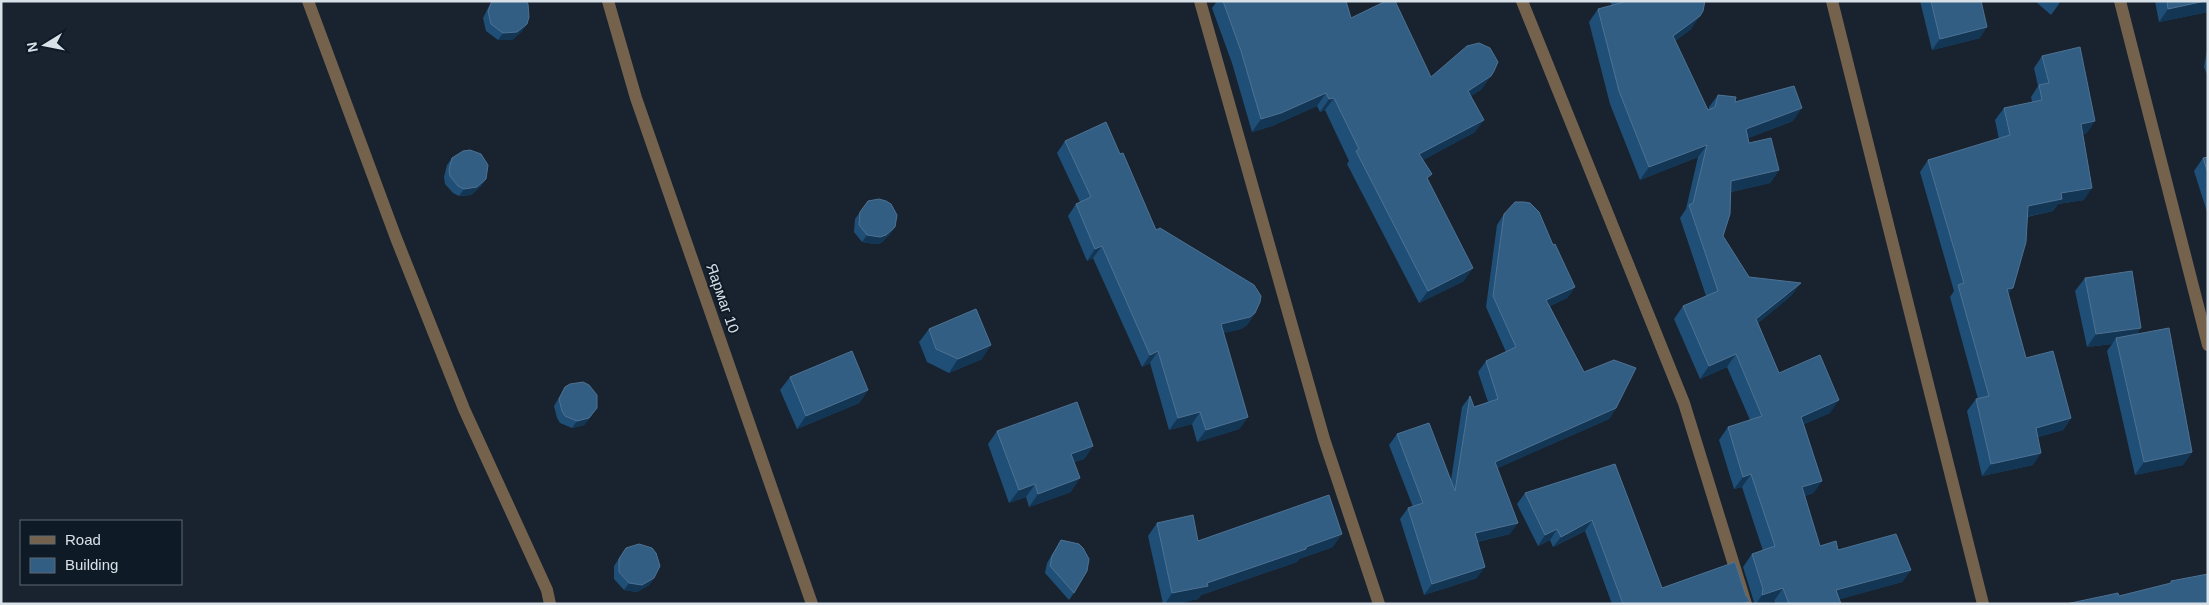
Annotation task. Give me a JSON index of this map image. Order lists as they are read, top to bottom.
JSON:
{
  "streets": {
    "street": ["Яармаг 10"]
  },
  "legend": ["Road", "Building"],
  "north": "left"
}
